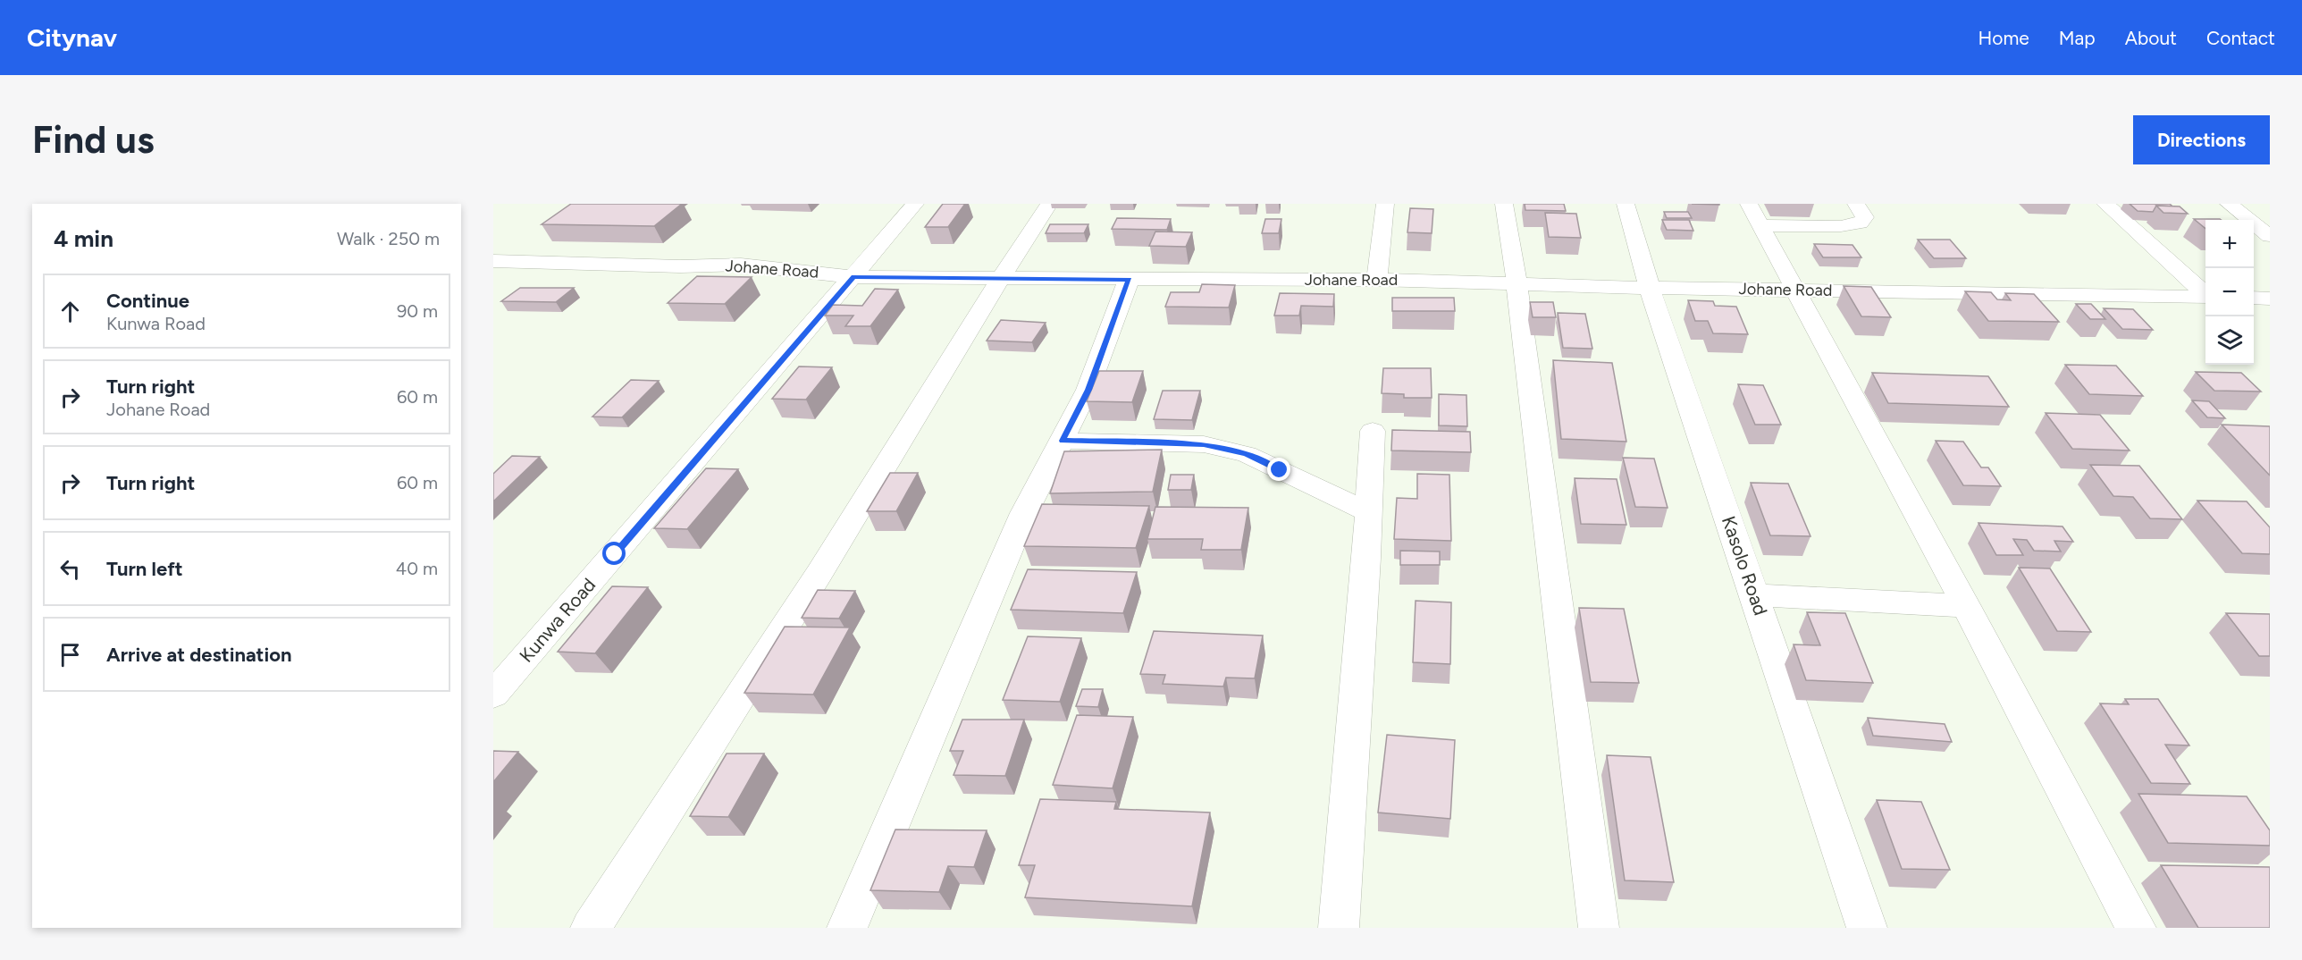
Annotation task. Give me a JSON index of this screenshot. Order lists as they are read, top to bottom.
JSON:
{
  "streets": {
    "street": ["Johane Road", "Kasolo Road", "Kunwa Road"]
  },
  "crossings": [
    ["Johane Road", "Kasolo Road"],
    ["Johane Road", "Kunwa Road"]
  ],
  "page": {
    "header": "Citynav",
    "nav": [
      "Home",
      "Map",
      "About",
      "Contact"
    ],
    "buttons": "Directions",
    "title": "Find us",
    "heading": ["4 min", "Walk · 250 m"],
    "map_buttons": ["+", "−"],
    "list": [
      ["Continue", "Kunwa Road", "90 m"],
      ["Turn right", "Johane Road", "60 m"],
      ["Turn right", "60 m"],
      ["Turn left", "40 m"],
      "Arrive at destination"
    ]
  }
}
